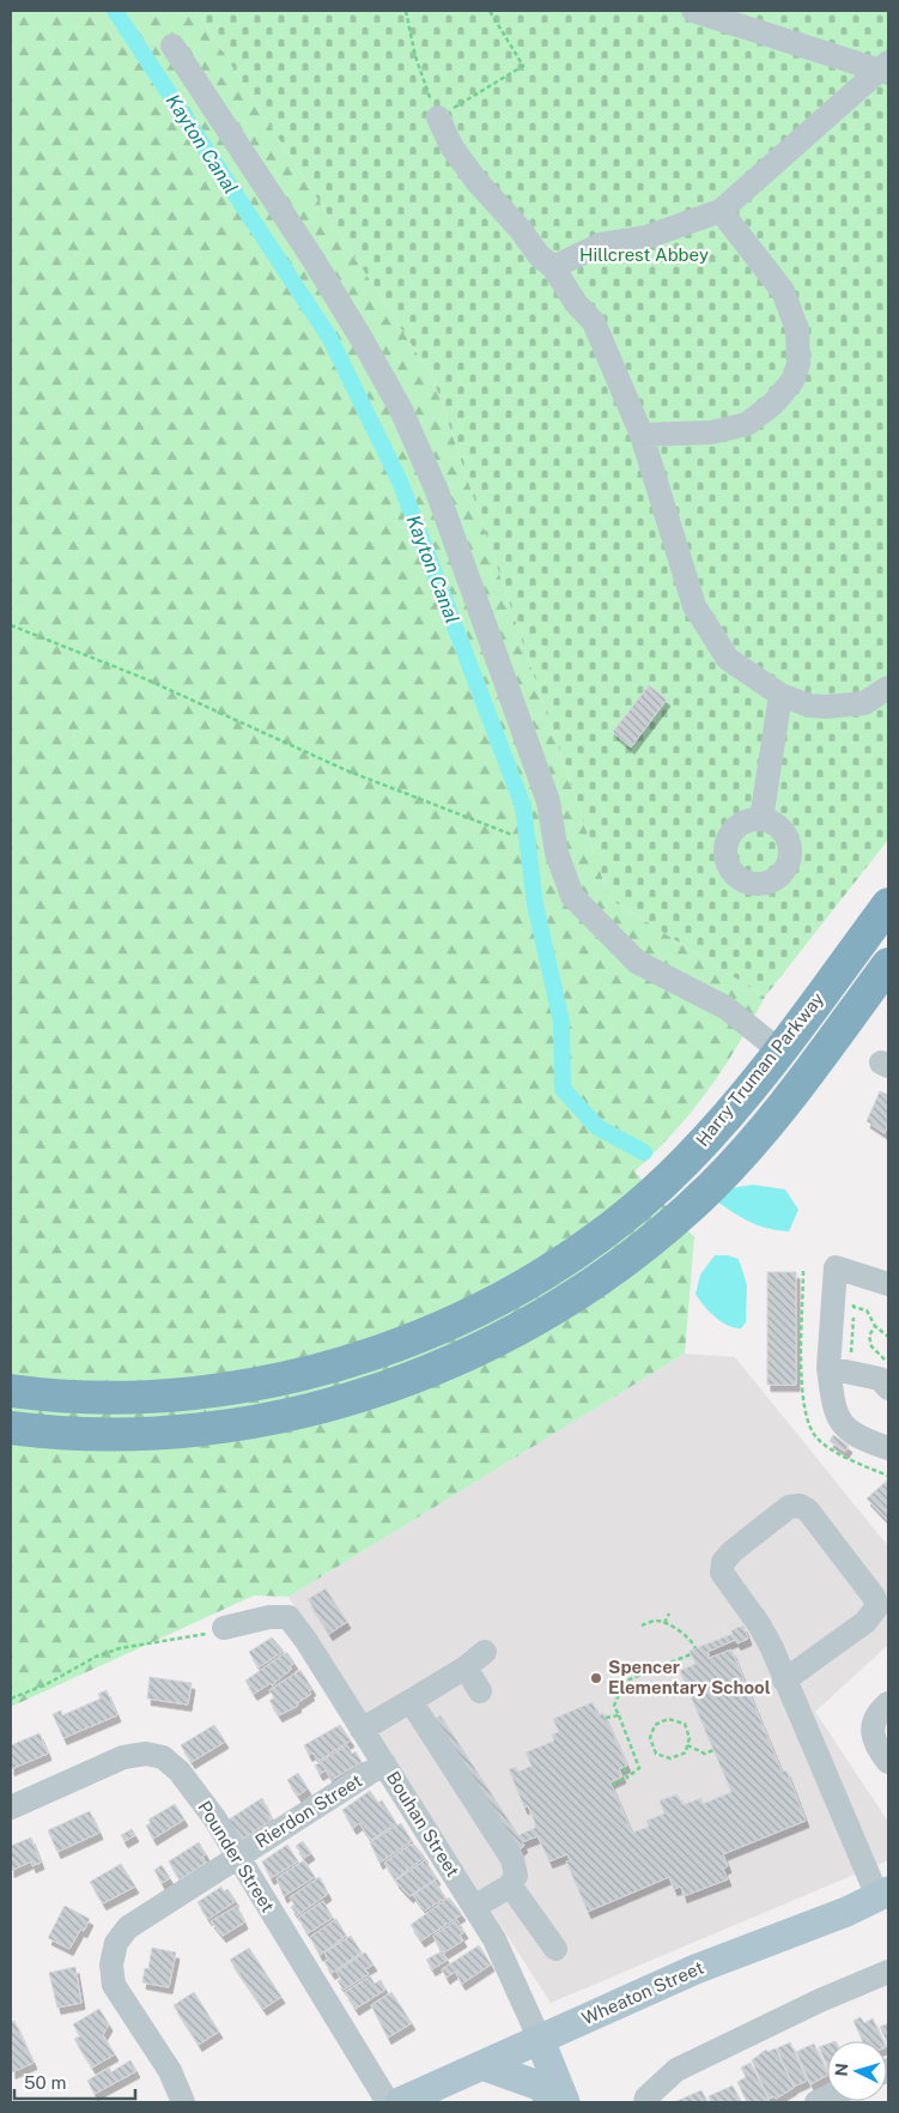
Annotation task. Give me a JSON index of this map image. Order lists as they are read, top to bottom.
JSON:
{
  "streets": {
    "highway": ["Harry Truman Parkway"],
    "main road": ["Bouhan Street", "Wheaton Street"],
    "street": ["Rierdon Street", "Pounder Street"]
  },
  "crossings": [
    ["Rierdon Street", "Bouhan Street"],
    ["Rierdon Street", "Pounder Street"],
    ["Bouhan Street", "Wheaton Street"]
  ],
  "water": ["Kayton Canal"],
  "parks": ["Hillcrest Abbey"],
  "places": ["Spencer Elementary School"],
  "scale_bar": "50 m",
  "north": "left"
}
